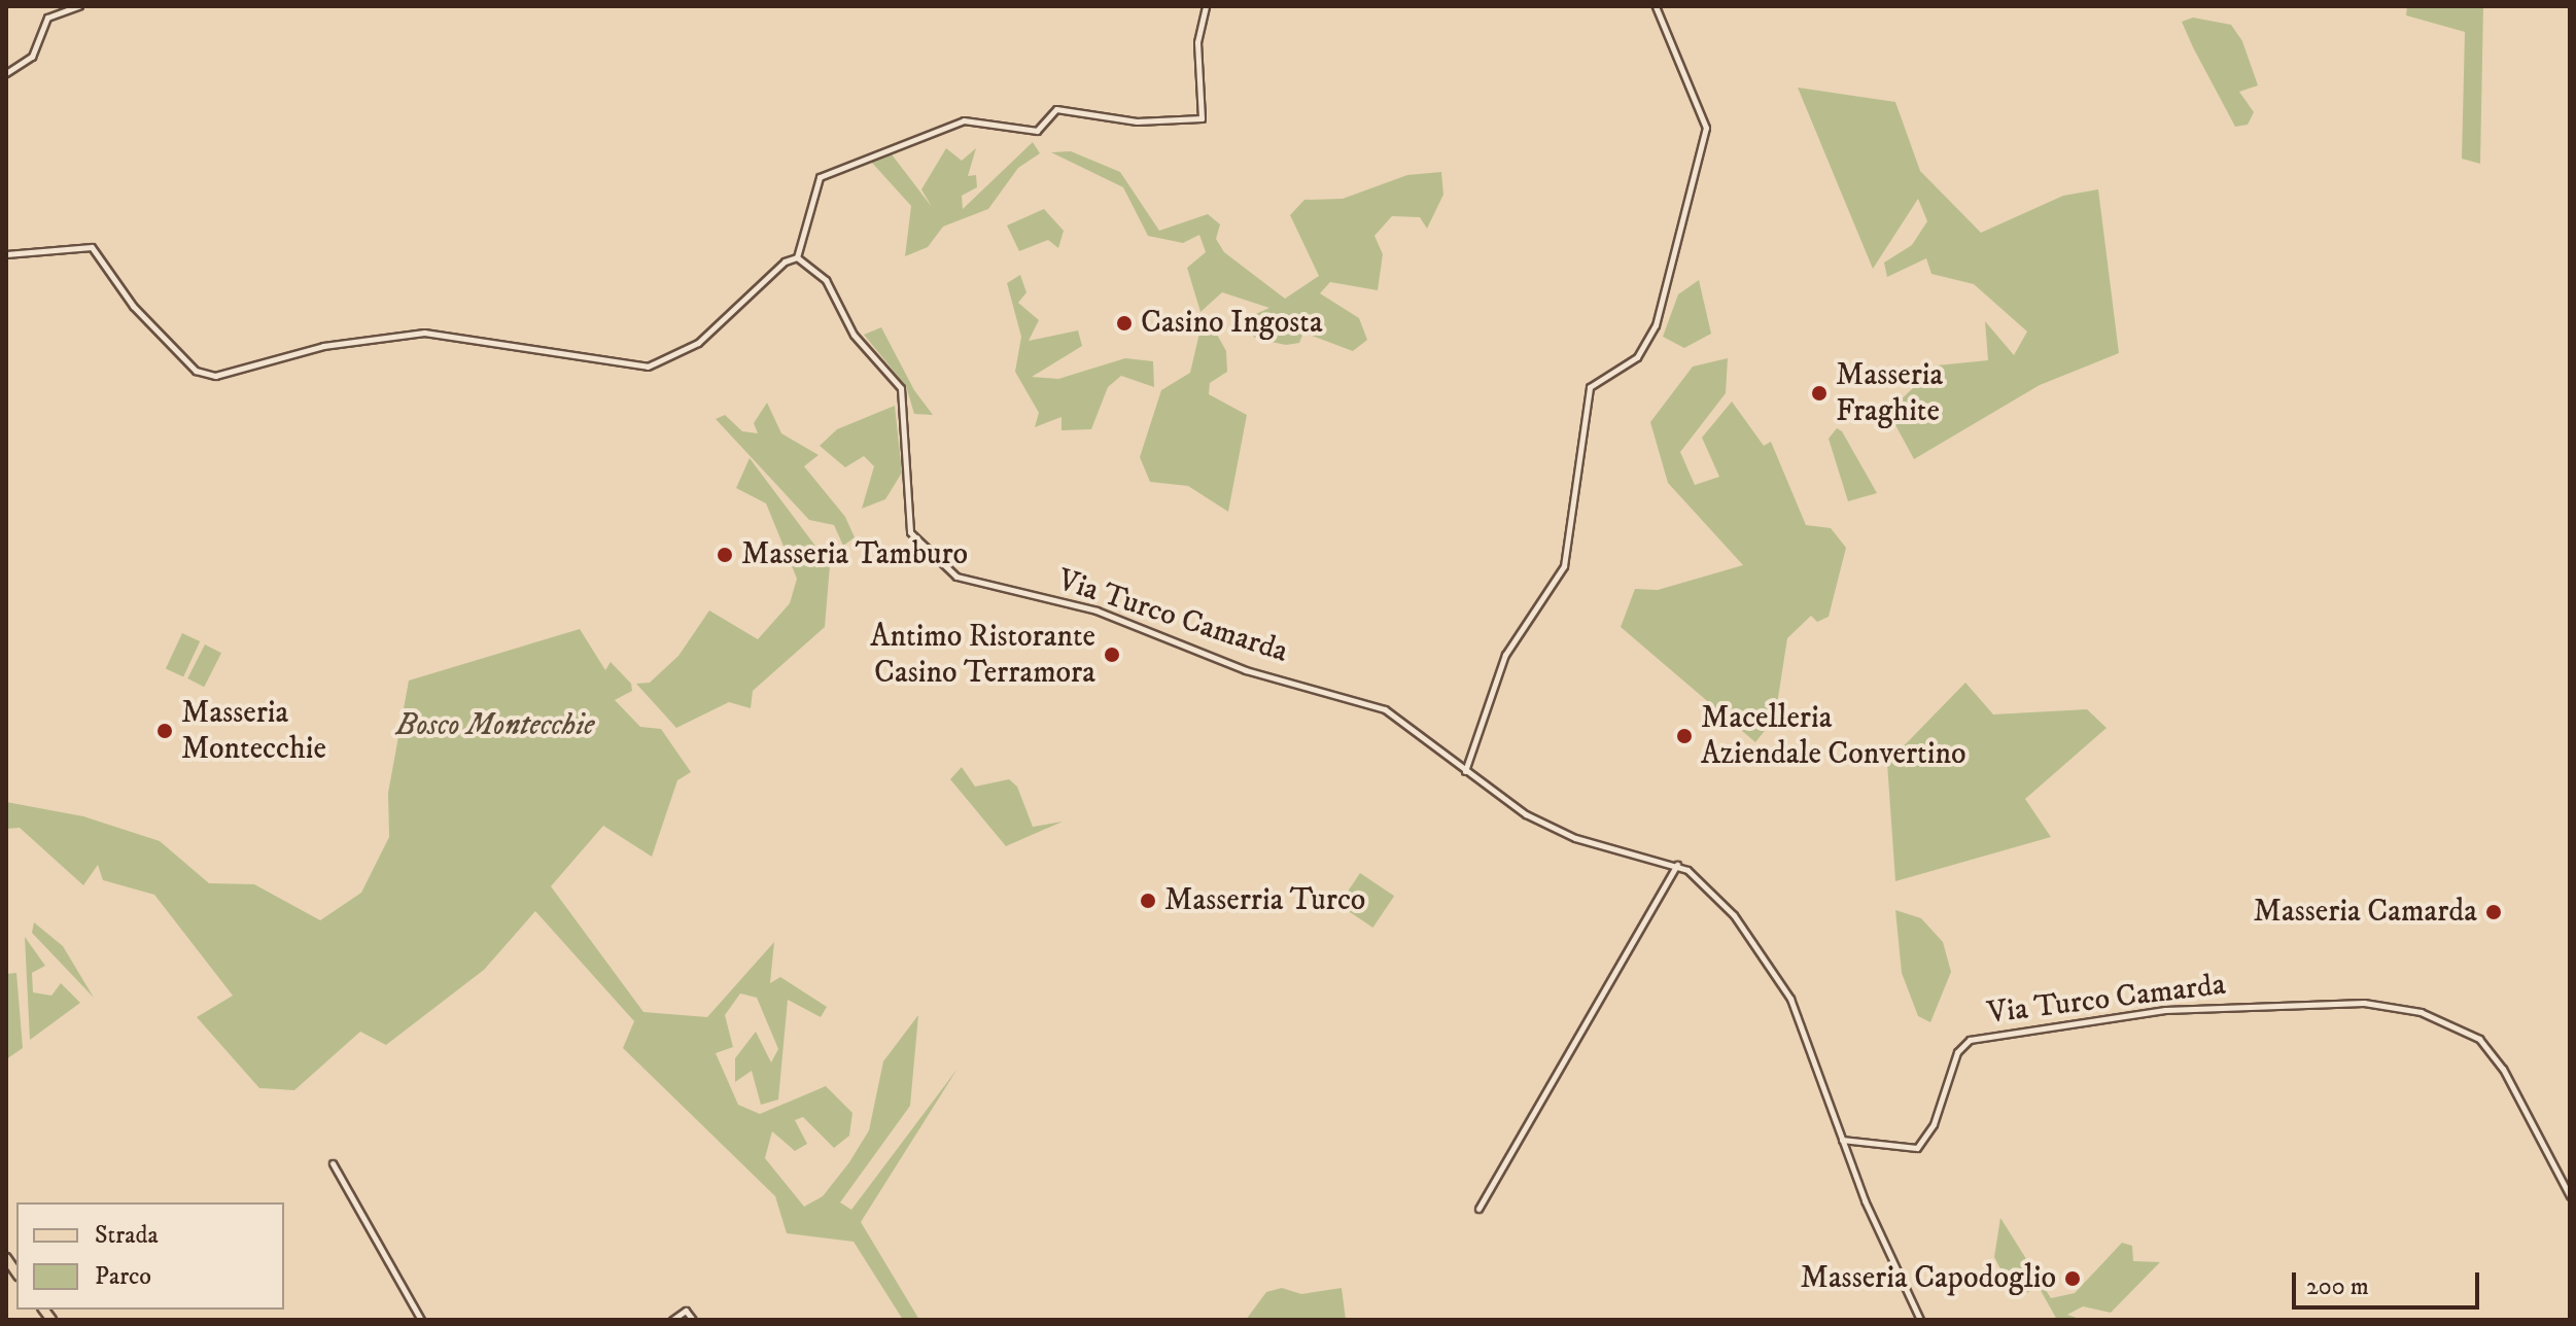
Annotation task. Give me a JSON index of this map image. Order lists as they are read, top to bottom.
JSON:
{
  "streets": {
    "street": ["Via Turco Camarda"]
  },
  "parks": ["Bosco Montecchie"],
  "places": [
    "Casino Ingosta",
    "Masseria Fraghite",
    "Masseria Tamburo",
    "Antimo Ristorante Casino Terramora",
    "Masseria Montecchie",
    "Macelleria Aziendale Convertino",
    "Masserria Turco",
    "Masseria Camarda",
    "Masseria Capodoglio"
  ],
  "legend": ["Strada", "Parco"],
  "scale_bar": "200 m"
}
